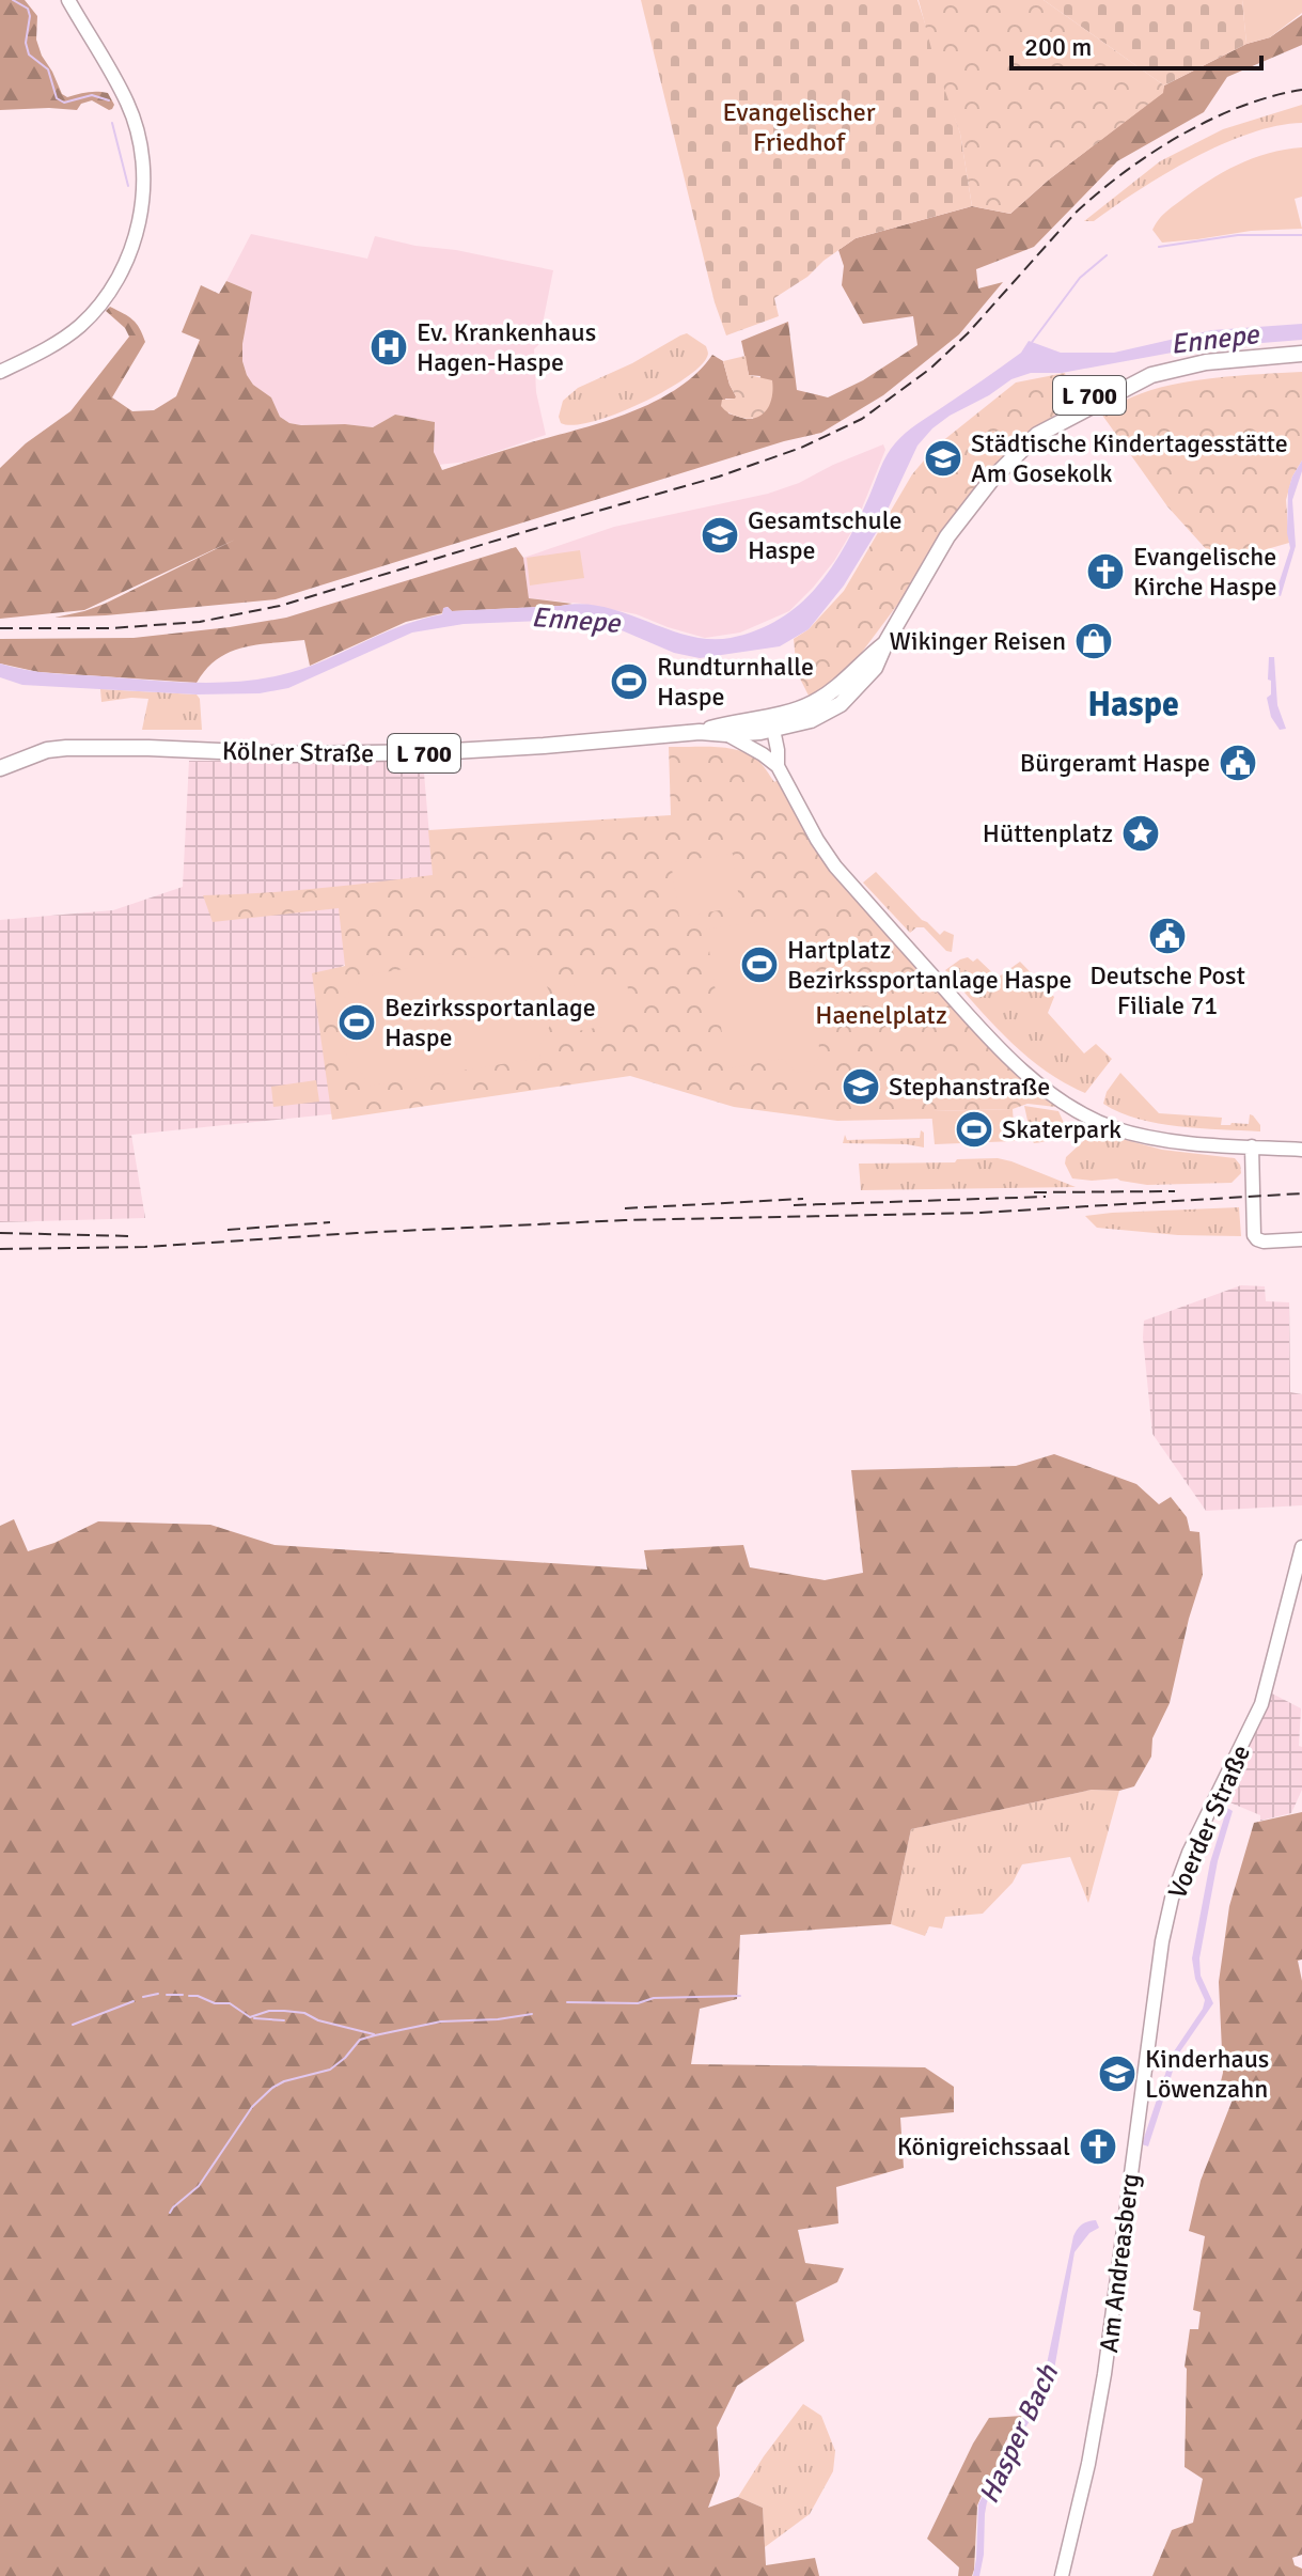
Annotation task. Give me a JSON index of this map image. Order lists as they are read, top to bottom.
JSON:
{
  "streets": {
    "main road": [
      "L 700",
      "Kölner Straße",
      "Voerder Straße",
      "Am Andreasberg"
    ]
  },
  "crossings": [
    ["L 700", "Kölner Straße"],
    ["Voerder Straße", "Am Andreasberg"]
  ],
  "districts": ["Haspe"],
  "water": ["Ennepe", "Hasper Bach"],
  "parks": ["Evangelischer Friedhof", "Haenelplatz"],
  "places": {
    "hospital": ["Ev. Krankenhaus Hagen-Haspe"],
    "school or university": [
      "Städtische Kindertagesstätte Am Gosekolk",
      "Gesamtschule Haspe",
      "Stephanstraße",
      "Kinderhaus Löwenzahn"
    ],
    "church": ["Evangelische Kirche Haspe", "Königreichssaal"],
    "shop": ["Wikinger Reisen"],
    "sports": [
      "Rundturnhalle Haspe",
      "Hartplatz Bezirkssportanlage Haspe",
      "Bezirkssportanlage Haspe",
      "Skaterpark"
    ],
    "public building": ["Bürgeramt Haspe", "Deutsche Post Filiale 71"],
    "place": ["Hüttenplatz"]
  },
  "scale_bar": "200 m"
}
